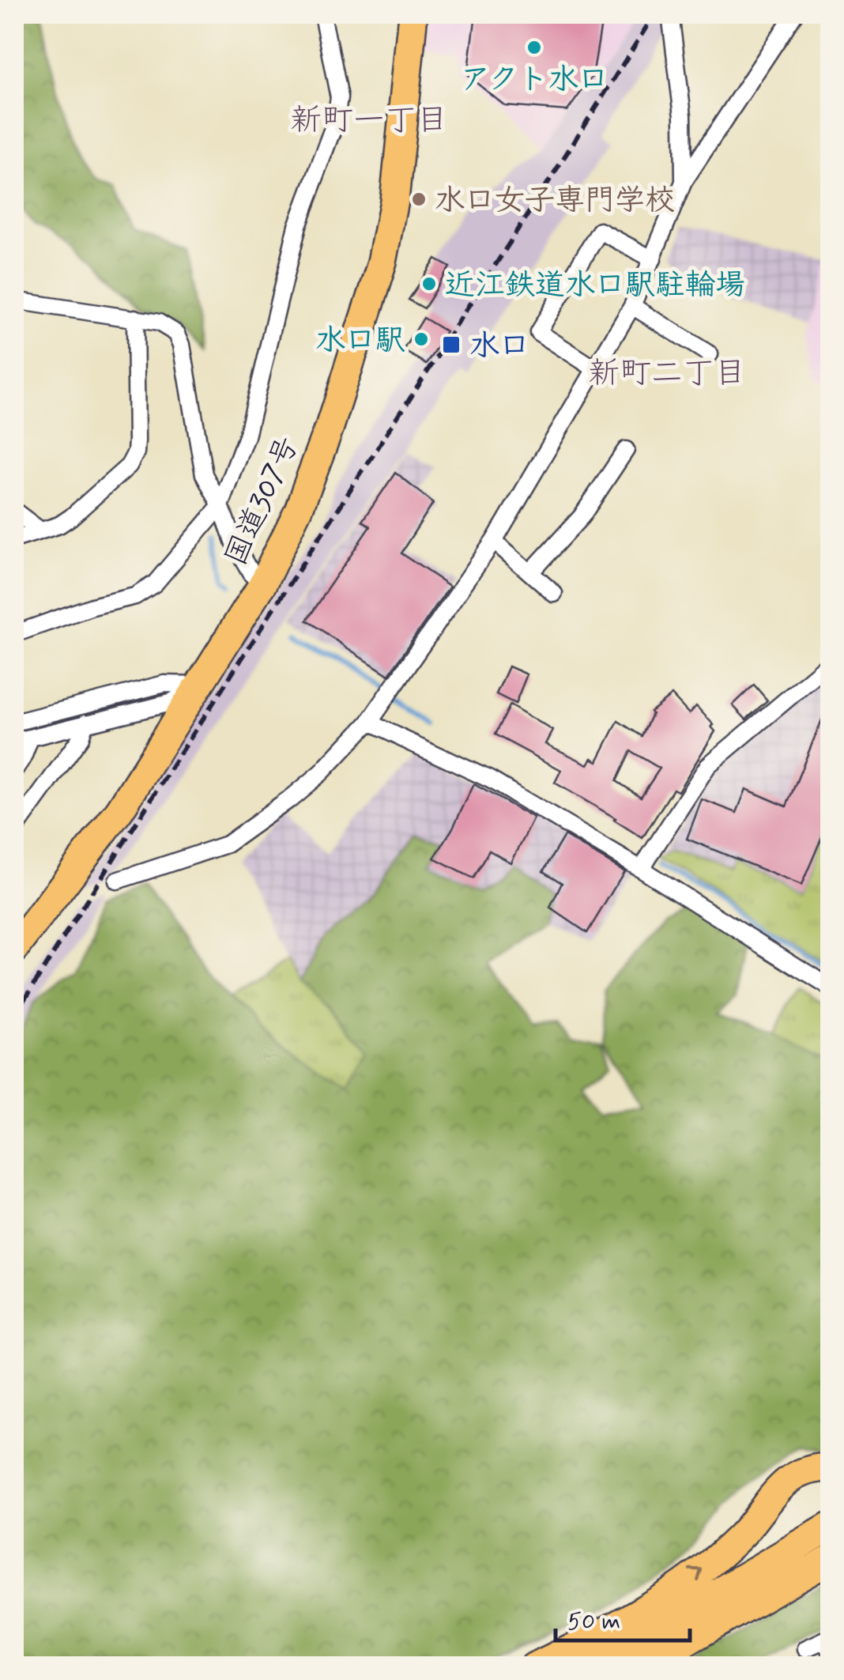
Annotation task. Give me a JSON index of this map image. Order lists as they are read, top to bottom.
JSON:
{
  "streets": {
    "highway": ["国道307号"]
  },
  "districts": ["新町一丁目", "新町二丁目"],
  "places": {
    "other": [
      "アクト水口",
      "水口女子専門学校",
      "近江鉄道水口駅駐輪場",
      "水口駅"
    ],
    "transit": ["水口"]
  },
  "scale_bar": "50 m"
}
